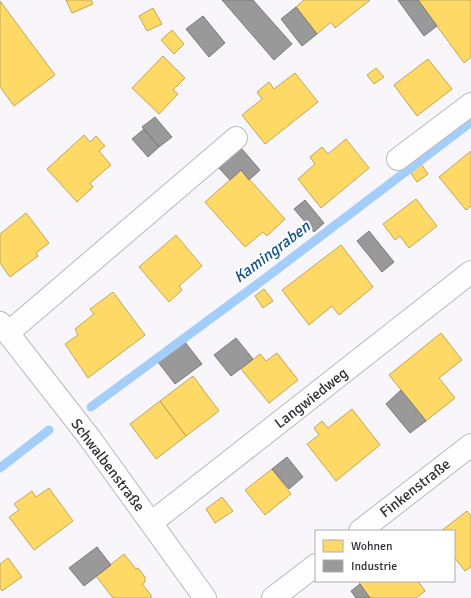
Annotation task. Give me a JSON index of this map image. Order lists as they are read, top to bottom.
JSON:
{
  "streets": {
    "street": ["Langwiedweg", "Schwalbenstraße", "Finkenstraße"]
  },
  "crossings": [
    ["Langwiedweg", "Schwalbenstraße"]
  ],
  "water": ["Kamingraben"],
  "legend": ["Wohnen", "Industrie"]
}
